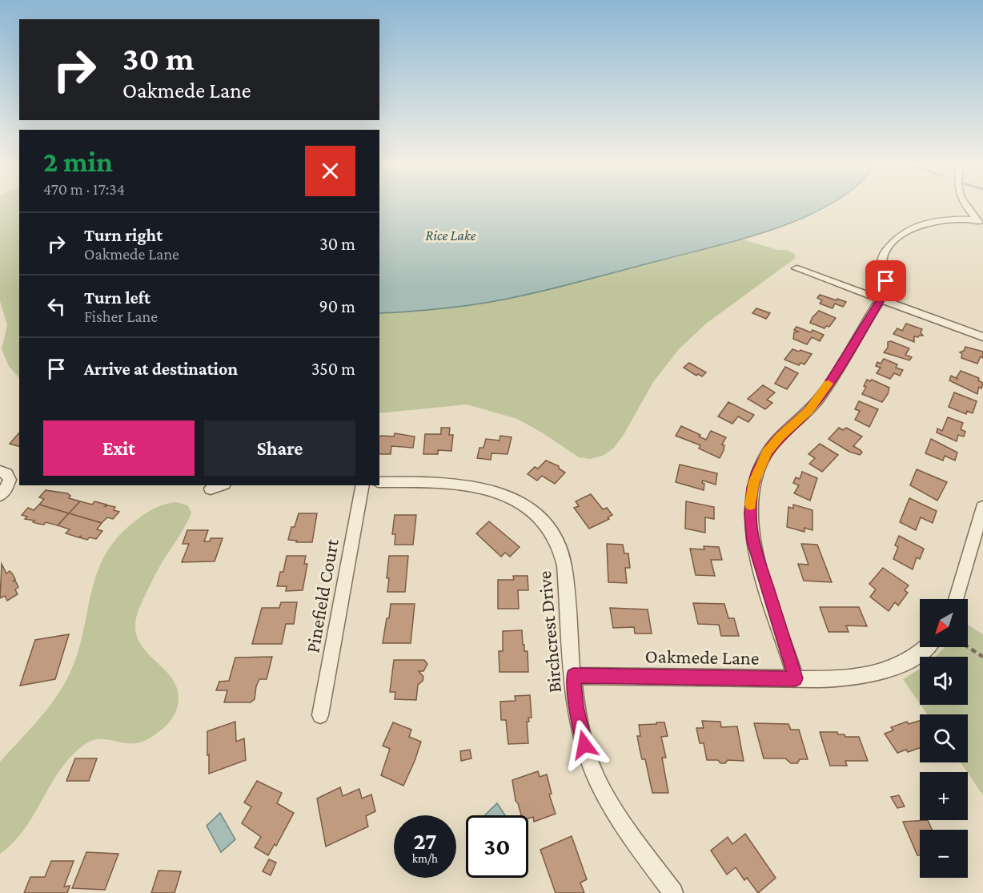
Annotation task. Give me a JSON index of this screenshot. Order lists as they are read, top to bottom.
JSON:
{
  "streets": {
    "street": ["Pinefield Court", "Birchcrest Drive", "Oakmede Lane"]
  },
  "crossings": [
    ["Birchcrest Drive", "Oakmede Lane"]
  ],
  "water": ["Rice Lake"],
  "north": "bottom left",
  "page": {
    "turn": ["30 m", "Oakmede Lane"],
    "heading": ["2 min", "470 m · 17:34"],
    "list": [
      {
        "name": "Turn right",
        "note": "Oakmede Lane",
        "value": "30 m"
      },
      {
        "name": "Turn left",
        "note": "Fisher Lane",
        "value": "90 m"
      },
      {
        "name": "Arrive at destination",
        "value": "350 m"
      }
    ],
    "buttons": ["Exit", "Share"],
    "map_buttons": ["+", "−"],
    "speed": "27 km/h",
    "limit": "30"
  }
}
